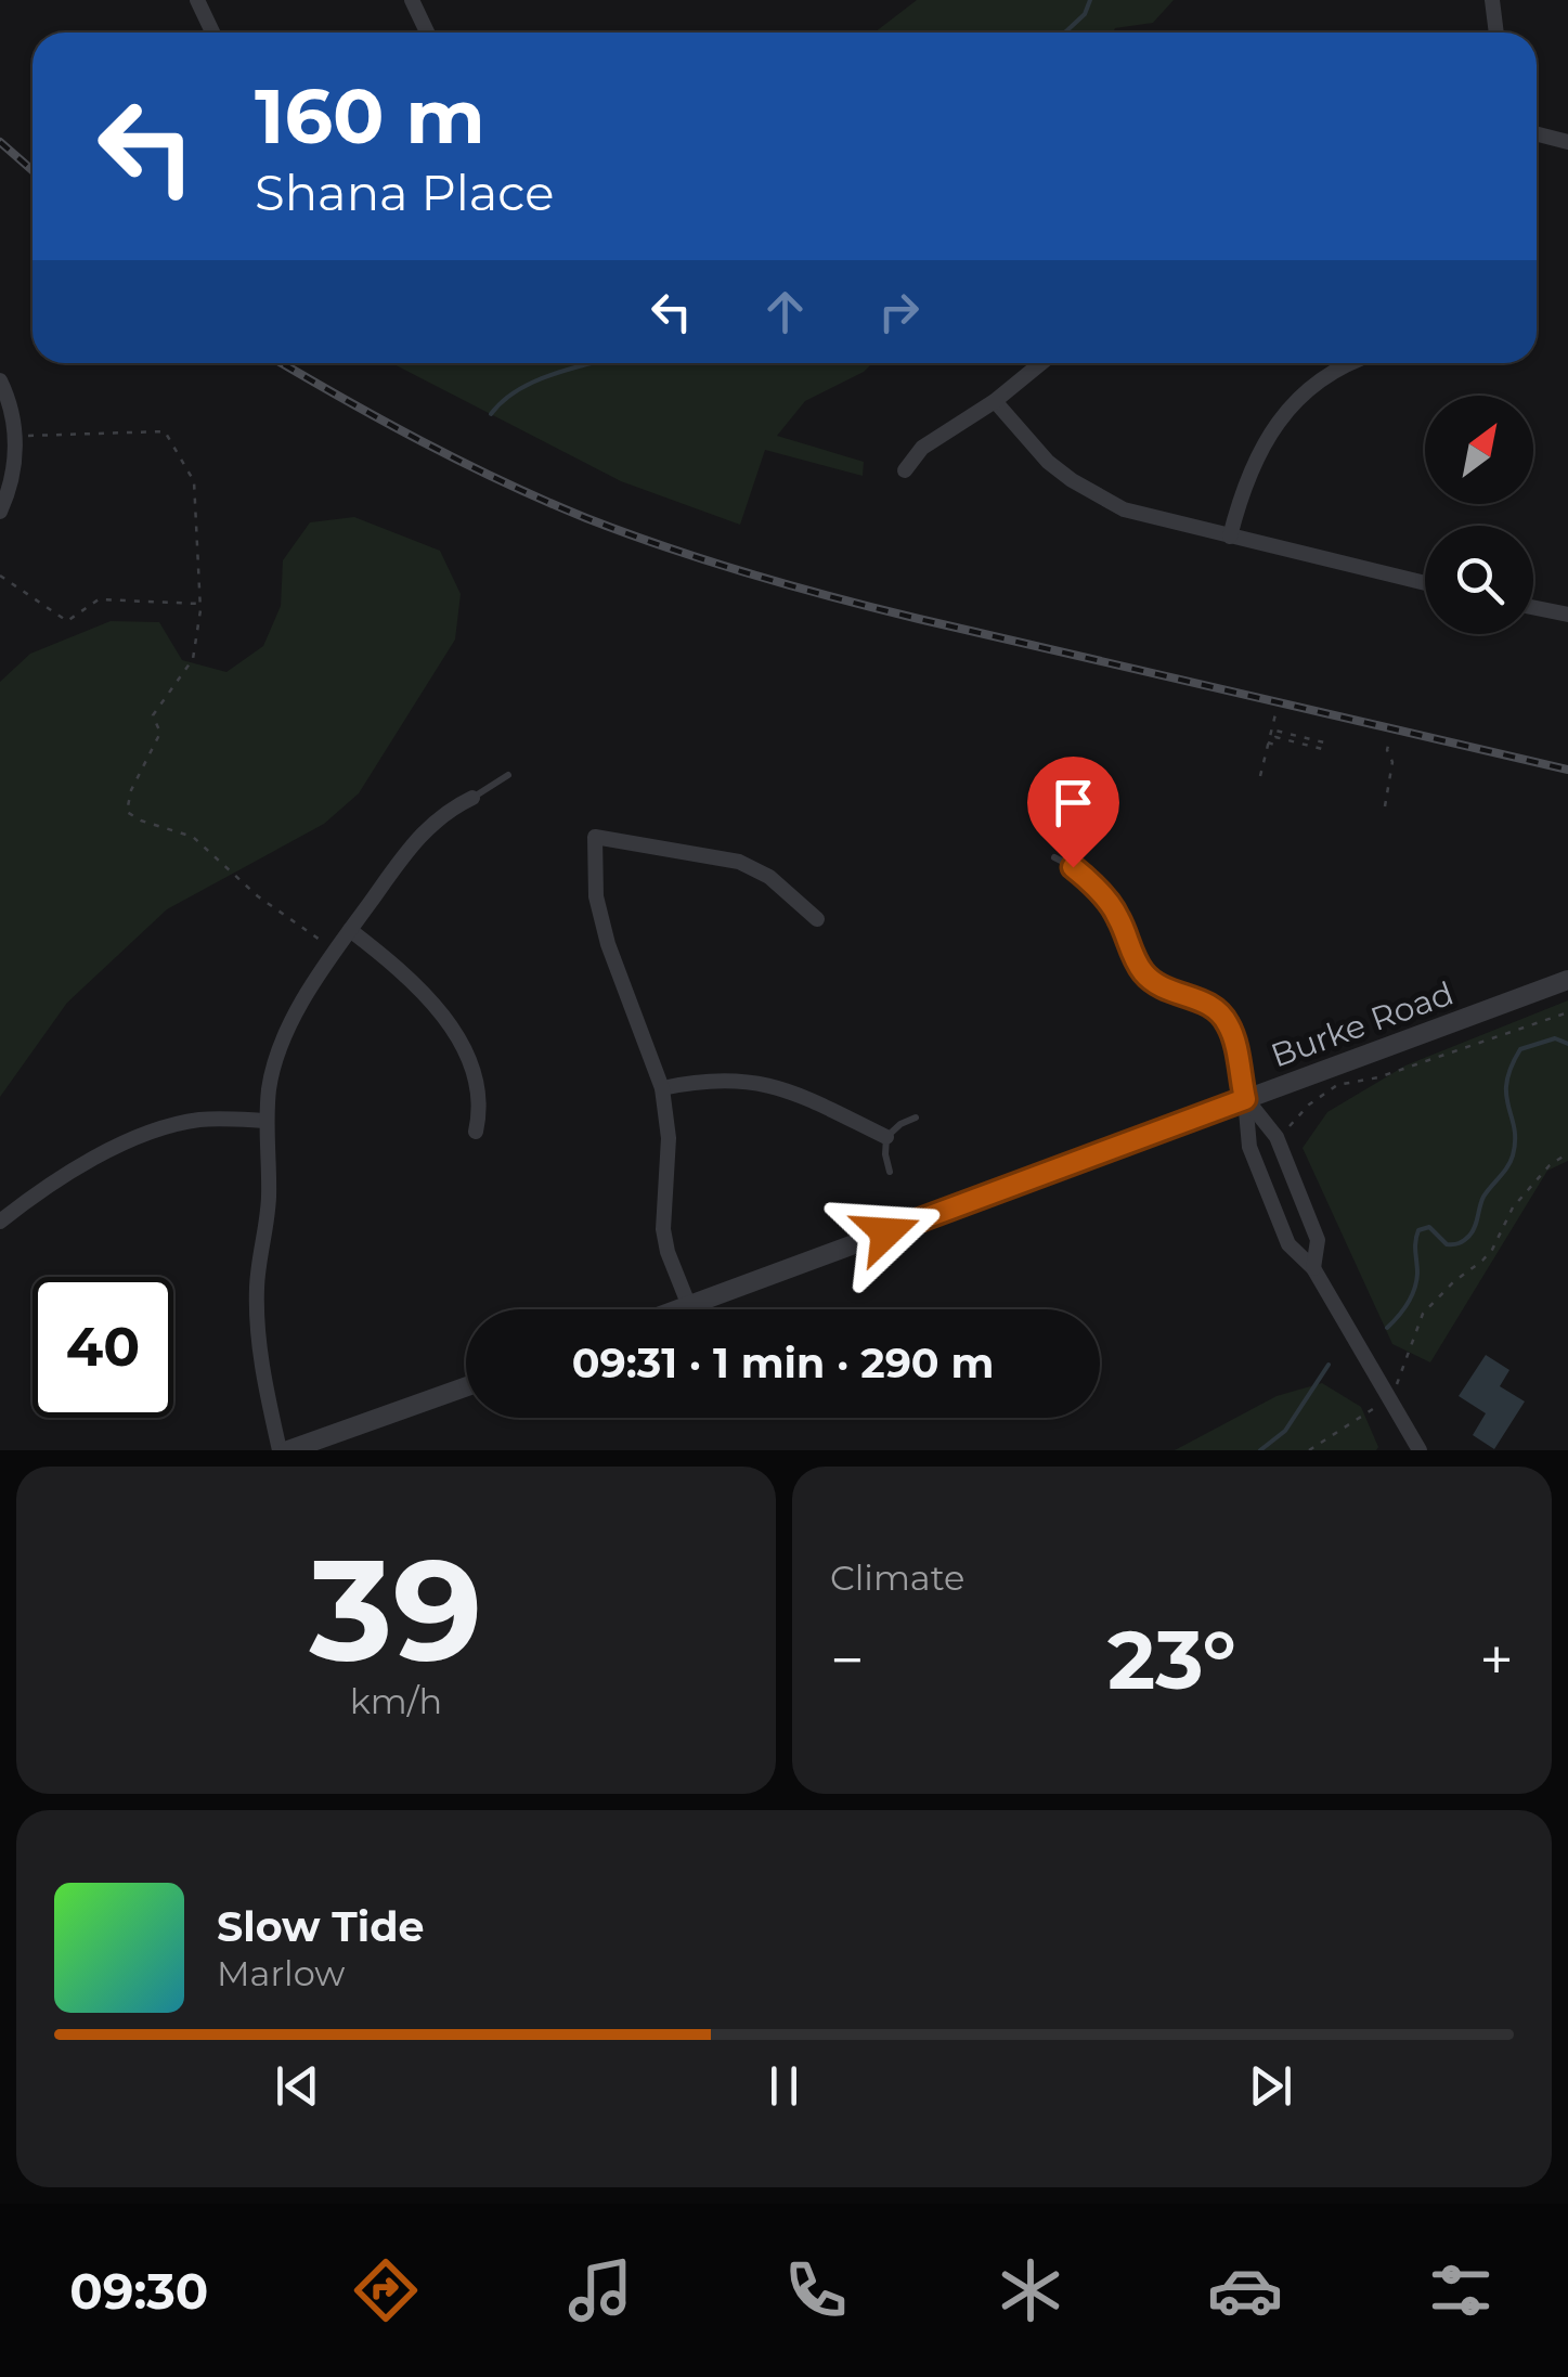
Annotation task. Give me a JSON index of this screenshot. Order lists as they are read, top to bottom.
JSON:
{
  "streets": {
    "street": ["Burke Road"]
  },
  "north": "top right",
  "page": {
    "turn": ["160 m", "Shana Place"],
    "limit": "40",
    "trip": "09:31 · 1 min · 290 m",
    "tile": [
      ["39", "km/h"],
      "Climate"
    ],
    "heat": ["−", "23°", "+"],
    "song": ["Slow Tide", "Marlow"],
    "tabs": "09:30"
  }
}
